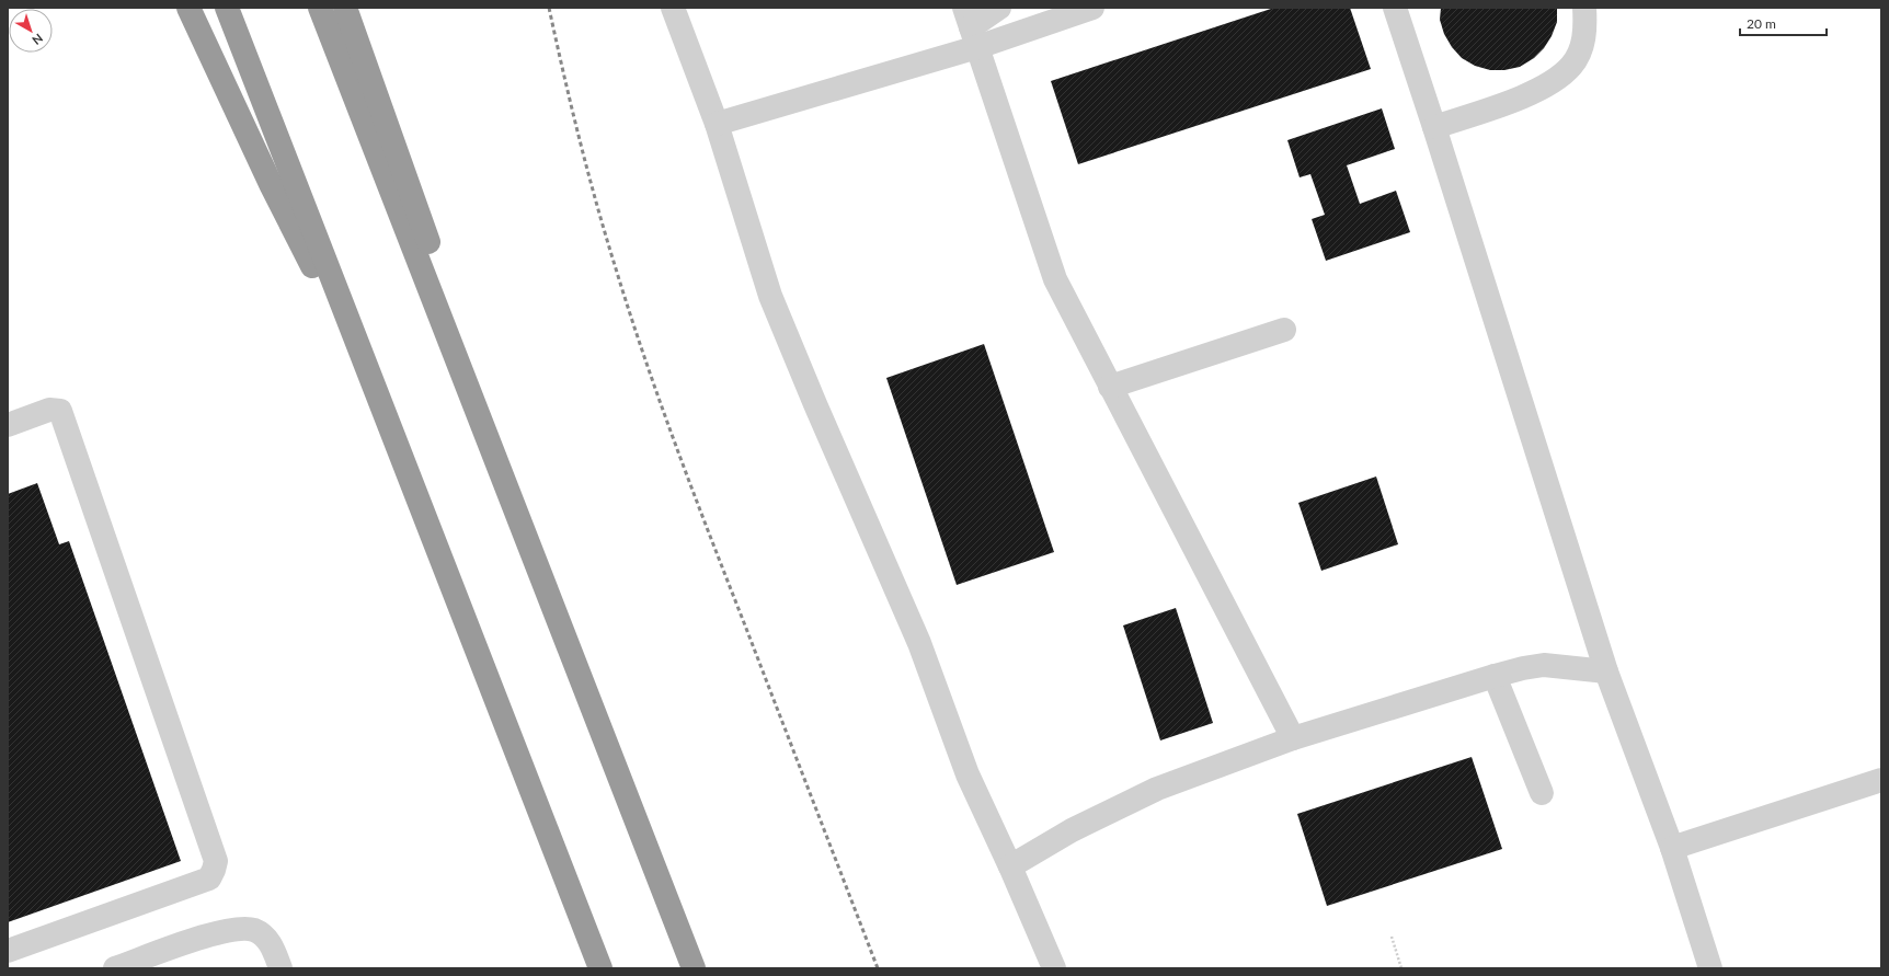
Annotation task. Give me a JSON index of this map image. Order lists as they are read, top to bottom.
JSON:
{
  "scale_bar": "20 m",
  "north": "bottom right"
}
